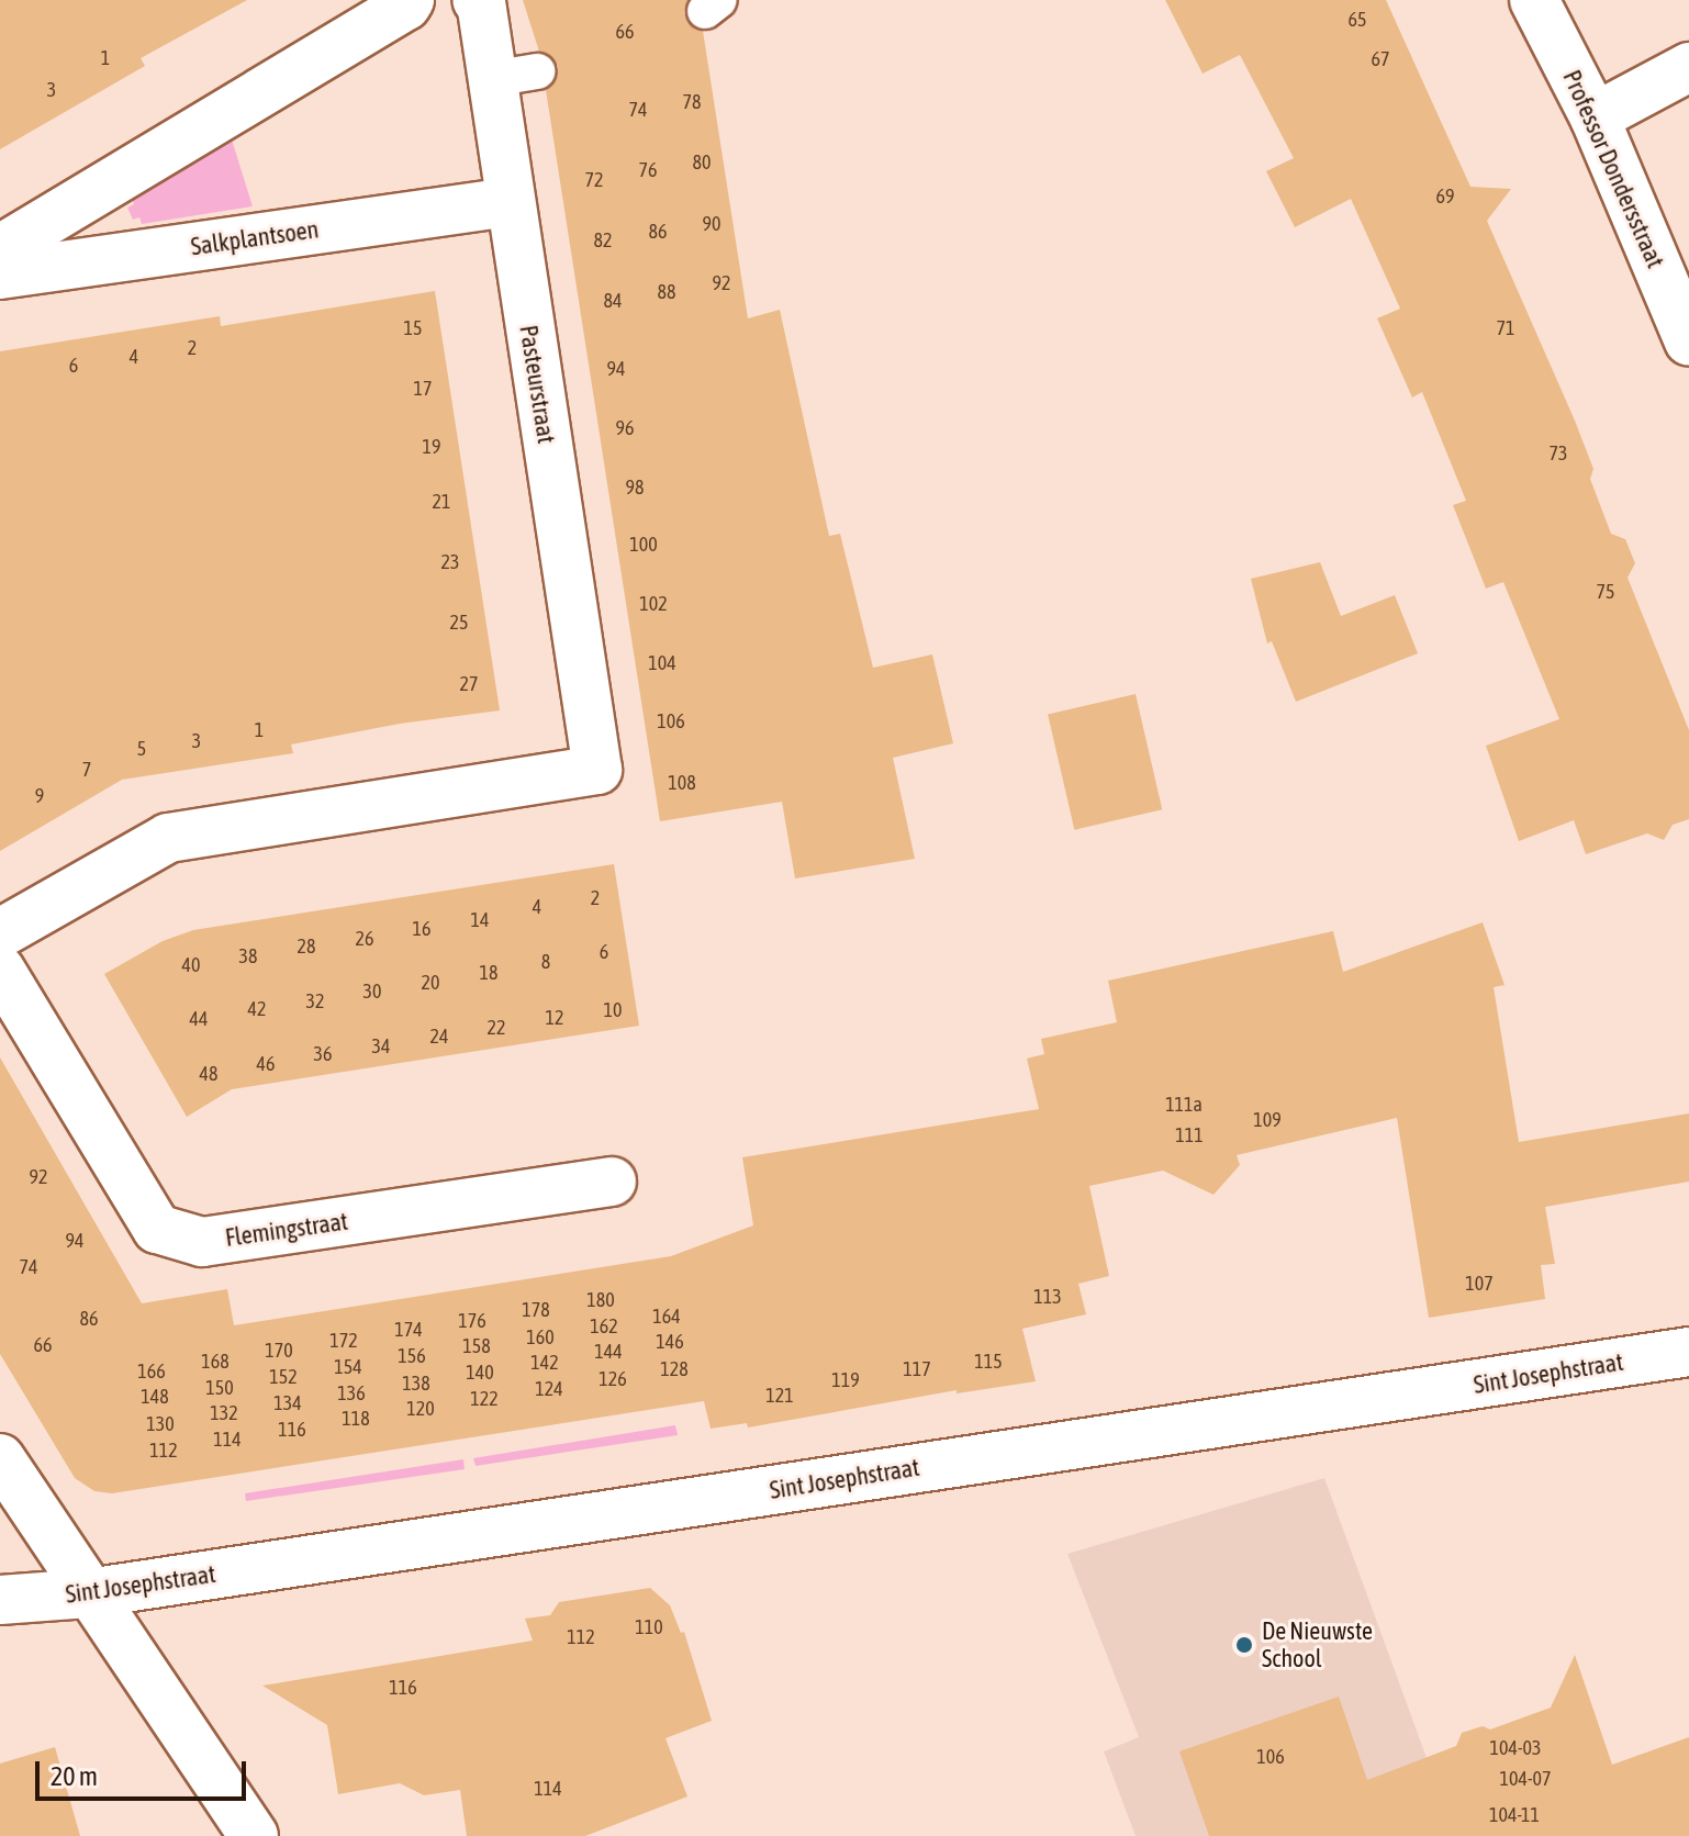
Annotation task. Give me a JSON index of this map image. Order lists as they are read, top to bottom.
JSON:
{
  "streets": {
    "street": [
      "Professor Dondersstraat",
      "Salkplantsoen",
      "Pasteurstraat",
      "Flemingstraat",
      "Sint Josephstraat"
    ]
  },
  "crossings": [
    ["Salkplantsoen", "Pasteurstraat"]
  ],
  "places": ["De Nieuwste School"],
  "house_numbers": [
    "65",
    "66",
    "1",
    "67",
    "3",
    "78",
    "74",
    "80",
    "76",
    "72",
    "69",
    "90",
    "86",
    "82",
    "92",
    "88",
    "84",
    "15",
    "71",
    "2",
    "4",
    "6",
    "94",
    "17",
    "96",
    "19",
    "73",
    "98",
    "21",
    "100",
    "23",
    "75",
    "102",
    "25",
    "104",
    "27",
    "106",
    "1",
    "3",
    "5",
    "7",
    "108",
    "9",
    "2",
    "4",
    "14",
    "16",
    "26",
    "28",
    "6",
    "38",
    "8",
    "40",
    "18",
    "20",
    "30",
    "32",
    "42",
    "10",
    "12",
    "44",
    "22",
    "24",
    "34",
    "36",
    "46",
    "48",
    "111a",
    "109",
    "111",
    "92",
    "94",
    "74",
    "107",
    "113",
    "180",
    "178",
    "164",
    "86",
    "176",
    "162",
    "174",
    "160",
    "172",
    "146",
    "66",
    "158",
    "170",
    "144",
    "156",
    "168",
    "115",
    "142",
    "154",
    "128",
    "117",
    "166",
    "140",
    "152",
    "126",
    "119",
    "138",
    "150",
    "124",
    "136",
    "121",
    "148",
    "122",
    "134",
    "120",
    "132",
    "118",
    "130",
    "116",
    "114",
    "112",
    "110",
    "112",
    "116",
    "104-03",
    "106",
    "104-07",
    "114",
    "104-11"
  ],
  "scale_bar": "20 m"
}
